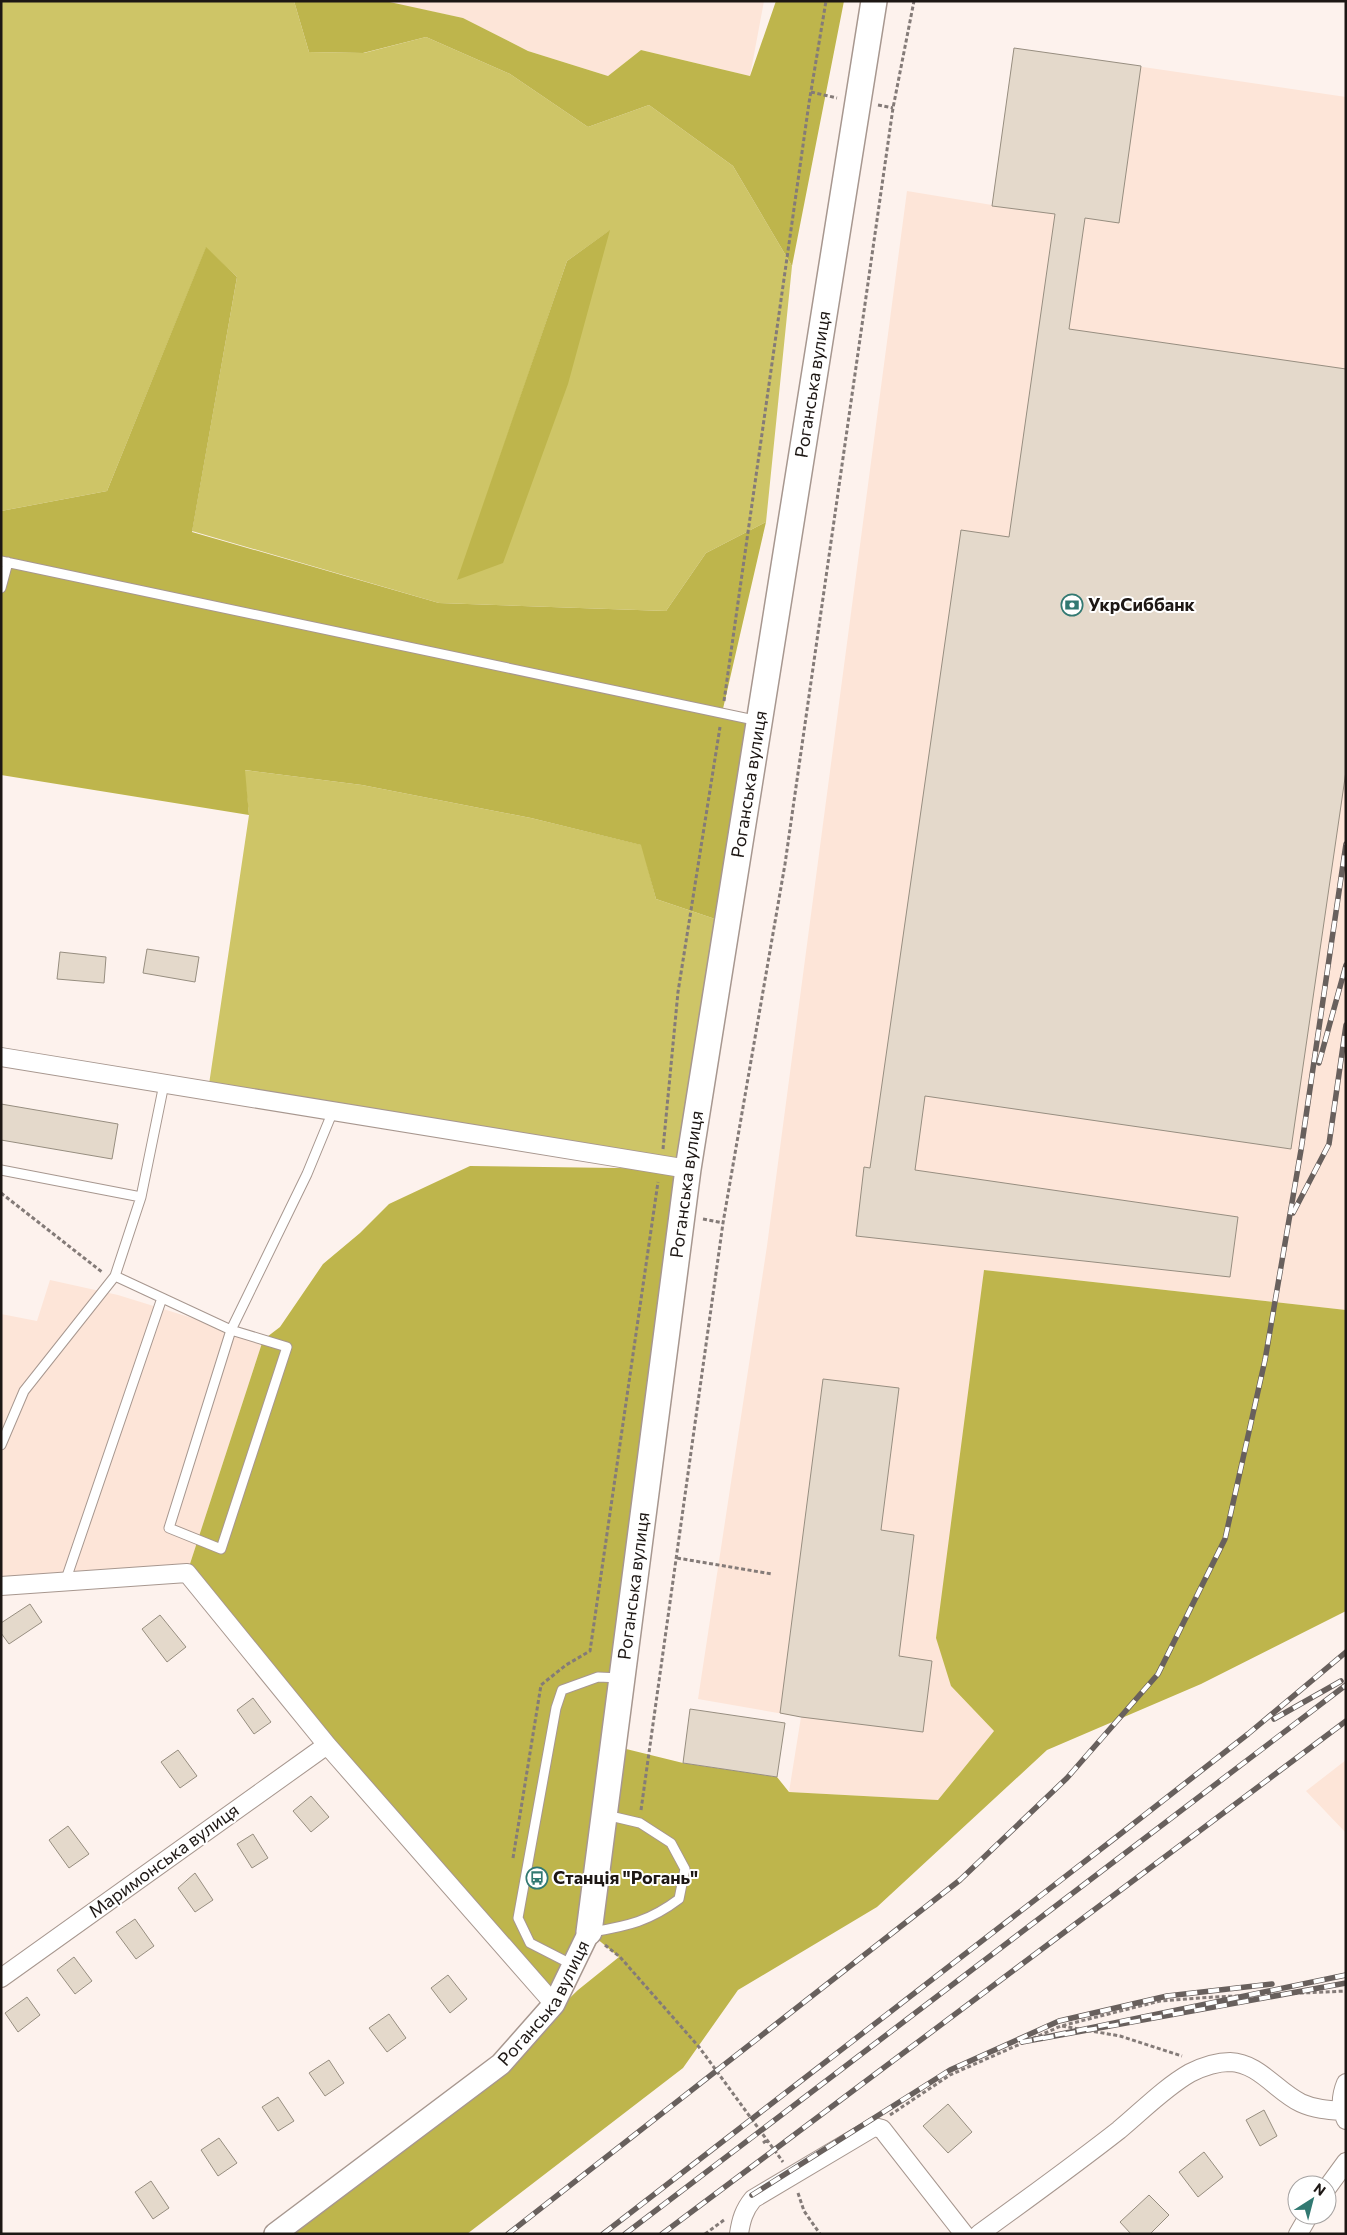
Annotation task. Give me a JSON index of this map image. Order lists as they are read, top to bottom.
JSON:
{
  "streets": {
    "main road": ["Роганська вулиця"],
    "street": ["Маримонська вулиця"]
  },
  "places": {
    "bank": ["УкрСиббанк"],
    "bus stop": ["Станція \"Рогань\""]
  },
  "north": "top right"
}
